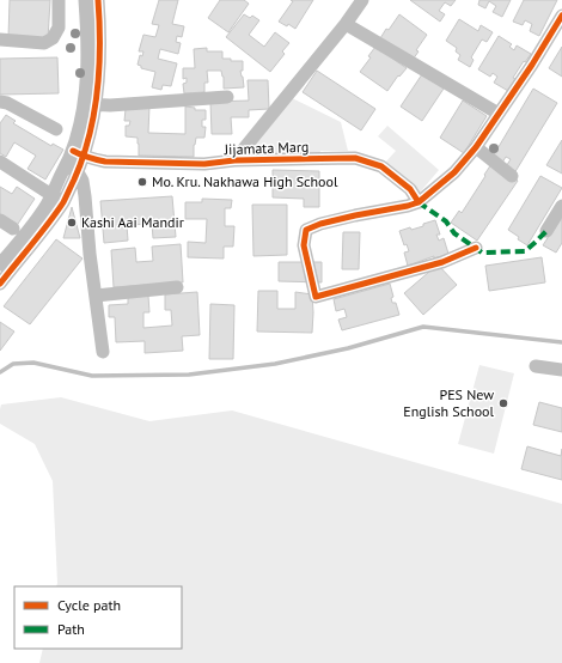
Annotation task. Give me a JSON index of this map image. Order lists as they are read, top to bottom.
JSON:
{
  "streets": {
    "street": ["Jijamata Marg"]
  },
  "places": ["Mo. Kru. Nakhawa High School", "Kashi Aai Mandir", "PES New English School"],
  "legend": ["Cycle path", "Path"]
}
